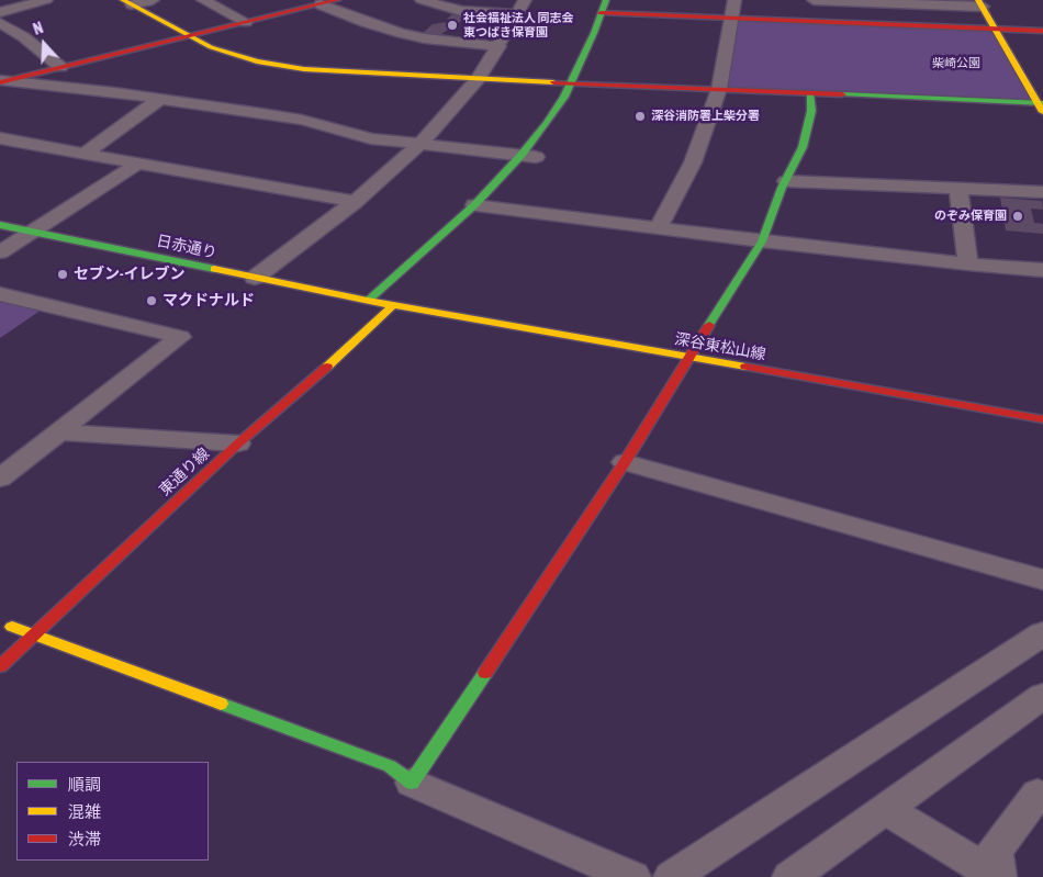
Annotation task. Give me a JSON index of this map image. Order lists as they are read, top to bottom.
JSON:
{
  "streets": {
    "street": ["日赤通り", "深谷東松山線", "東通り線"]
  },
  "crossings": [
    ["日赤通り", "深谷東松山線"],
    ["深谷東松山線", "東通り線"]
  ],
  "parks": ["柴崎公園"],
  "places": [
    "社会福祉法人 同志会 東つばき保育園",
    "深谷消防署上柴分署",
    "のぞみ保育園",
    "セブン-イレブン",
    "マクドナルド"
  ],
  "legend": ["順調", "混雑", "渋滞"],
  "north": "top"
}
